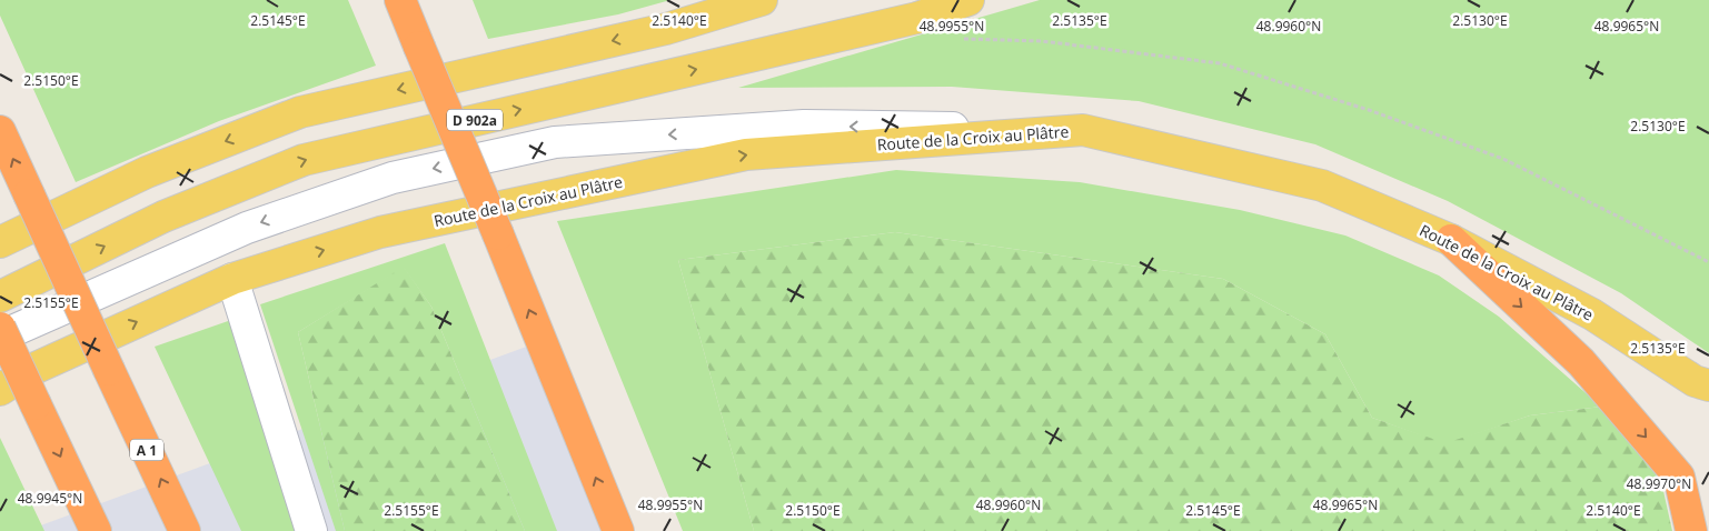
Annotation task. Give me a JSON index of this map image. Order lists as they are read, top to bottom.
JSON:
{
  "streets": {
    "highway": ["A 1"],
    "main road": ["D 902a", "Route de la Croix au Plâtre"]
  },
  "coordinates": [
    "2.5145°E",
    "2.5140°E",
    "2.5135°E",
    "2.5130°E",
    "48.9955°N",
    "48.9960°N",
    "48.9965°N",
    "2.5150°E",
    "2.5155°E",
    "48.9970°N",
    "48.9945°N"
  ]
}
